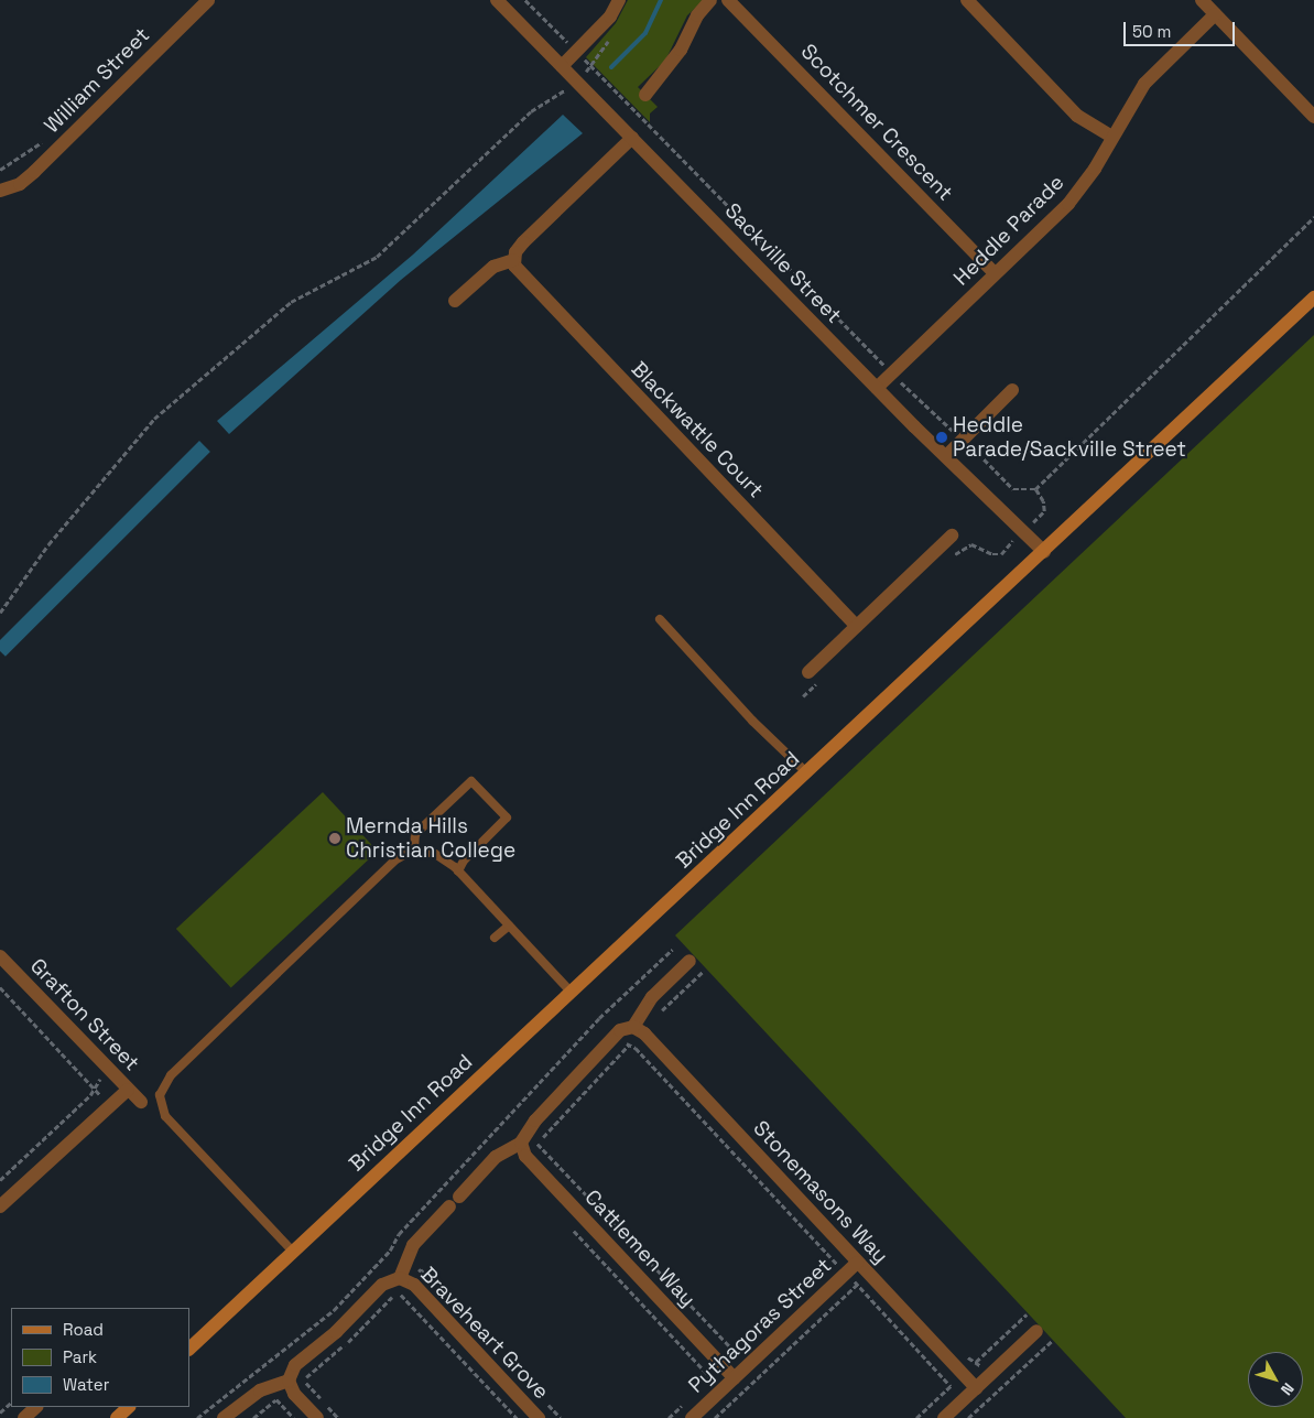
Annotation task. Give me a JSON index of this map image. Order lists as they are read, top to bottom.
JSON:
{
  "streets": {
    "main road": ["Bridge Inn Road"],
    "street": [
      "William Street",
      "Scotchmer Crescent",
      "Heddle Parade",
      "Sackville Street",
      "Blackwattle Court",
      "Grafton Street",
      "Stonemasons Way",
      "Cattlemen Way",
      "Pythagoras Street",
      "Braveheart Grove"
    ]
  },
  "crossings": [
    ["Scotchmer Crescent", "Heddle Parade"],
    ["Heddle Parade", "Sackville Street"],
    ["Sackville Street", "Bridge Inn Road"],
    ["Stonemasons Way", "Pythagoras Street"],
    ["Cattlemen Way", "Pythagoras Street"]
  ],
  "places": ["Heddle Parade/Sackville Street", "Mernda Hills Christian College"],
  "legend": ["Road", "Park", "Water"],
  "scale_bar": "50 m",
  "north": "bottom right"
}
